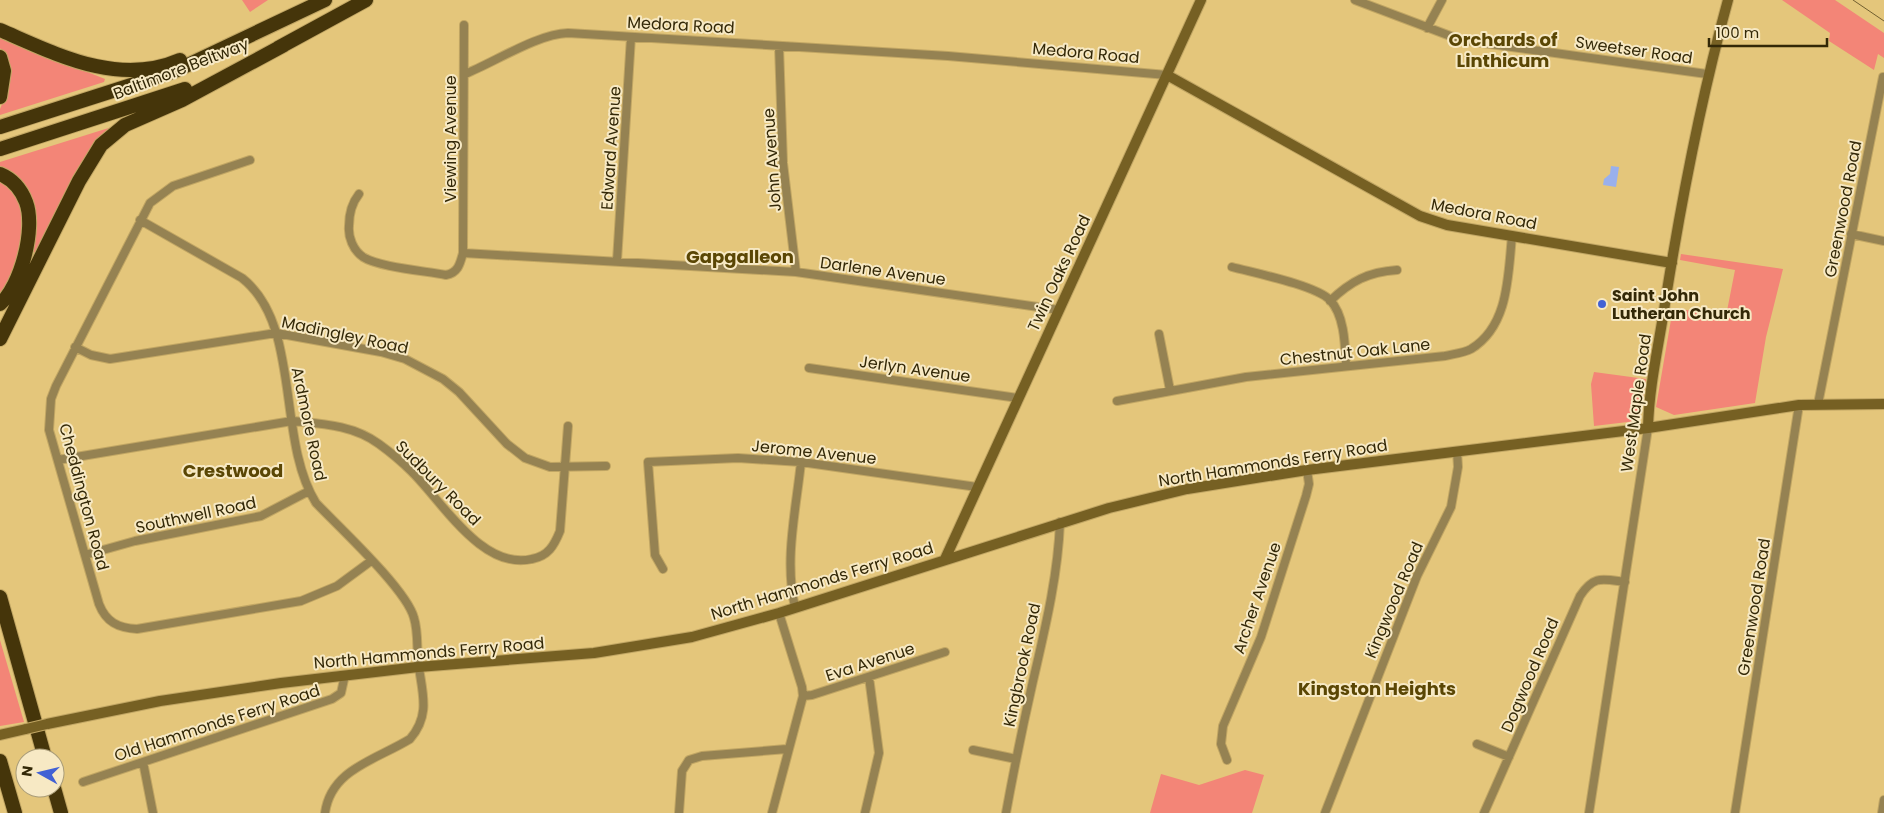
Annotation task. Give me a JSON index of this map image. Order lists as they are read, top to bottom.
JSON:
{
  "streets": {
    "highway": ["Baltimore Beltway"],
    "street": [
      "Medora Road",
      "Sweetser Road",
      "Viewing Avenue",
      "Edward Avenue",
      "John Avenue",
      "Greenwood Road",
      "Darlene Avenue",
      "Twin Oaks Road",
      "Madingley Road",
      "Chestnut Oak Lane",
      "Jerlyn Avenue",
      "West Maple Road",
      "Ardmore Road",
      "Jerome Avenue",
      "North Hammonds Ferry Road",
      "Sudbury Road",
      "Cheddington Road",
      "Southwell Road",
      "Archer Avenue",
      "Kingwood Road",
      "Eva Avenue",
      "Kingbrook Road",
      "Dogwood Road",
      "Old Hammonds Ferry Road"
    ]
  },
  "crossings": [
    ["Medora Road", "Viewing Avenue"],
    ["Medora Road", "Edward Avenue"],
    ["Medora Road", "John Avenue"],
    ["Medora Road", "Twin Oaks Road"],
    ["Medora Road", "Chestnut Oak Lane"],
    ["Medora Road", "West Maple Road"],
    ["Sweetser Road", "West Maple Road"],
    ["Viewing Avenue", "Darlene Avenue"],
    ["Edward Avenue", "Darlene Avenue"],
    ["John Avenue", "Darlene Avenue"],
    ["Greenwood Road", "North Hammonds Ferry Road"],
    ["Darlene Avenue", "Twin Oaks Road"],
    ["Twin Oaks Road", "Jerlyn Avenue"],
    ["Twin Oaks Road", "Jerome Avenue"],
    ["Twin Oaks Road", "North Hammonds Ferry Road"],
    ["Madingley Road", "Ardmore Road"],
    ["Madingley Road", "Sudbury Road"],
    ["Madingley Road", "Cheddington Road"],
    ["West Maple Road", "North Hammonds Ferry Road"],
    ["West Maple Road", "Dogwood Road"],
    ["Ardmore Road", "North Hammonds Ferry Road"],
    ["Ardmore Road", "Sudbury Road"],
    ["Ardmore Road", "Cheddington Road"],
    ["Ardmore Road", "Southwell Road"],
    ["North Hammonds Ferry Road", "Archer Avenue"],
    ["North Hammonds Ferry Road", "Kingwood Road"],
    ["North Hammonds Ferry Road", "Kingbrook Road"],
    ["North Hammonds Ferry Road", "Old Hammonds Ferry Road"],
    ["Sudbury Road", "Cheddington Road"],
    ["Cheddington Road", "Southwell Road"]
  ],
  "districts": [
    "Orchards of Linthicum",
    "Gapgalleon",
    "Crestwood",
    "Kingston Heights"
  ],
  "places": ["Saint John Lutheran Church"],
  "scale_bar": "100 m",
  "north": "left"
}
